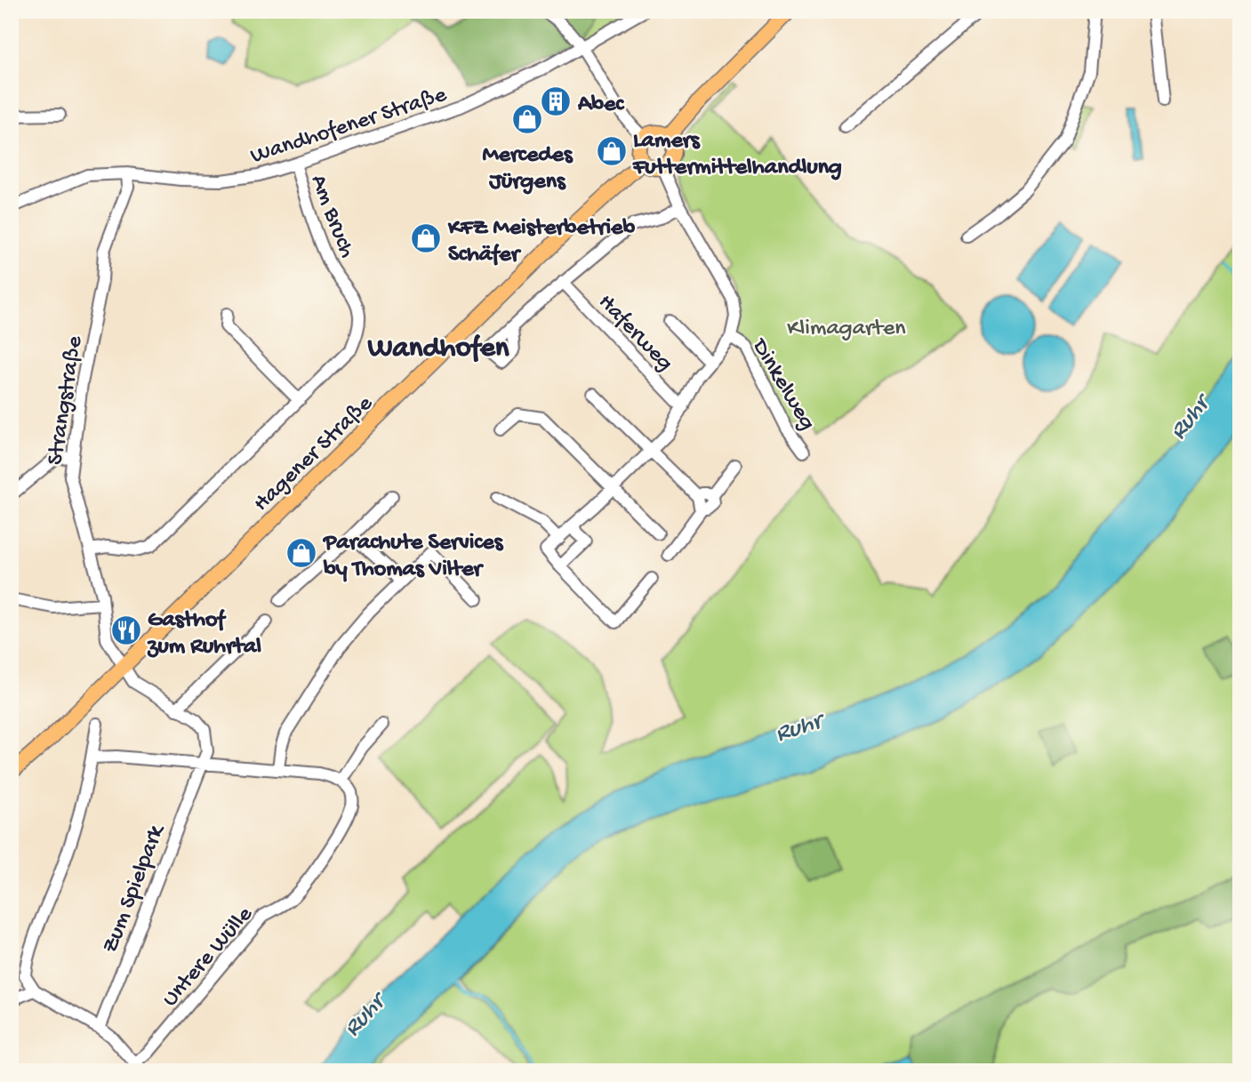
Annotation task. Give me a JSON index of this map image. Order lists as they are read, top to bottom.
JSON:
{
  "streets": {
    "main road": ["Hagener Straße"],
    "street": [
      "Wandhofener Straße",
      "Am Bruch",
      "Haferweg",
      "Dinkelweg",
      "Strangstraße",
      "Zum Spielpark",
      "Untere Wülle"
    ]
  },
  "crossings": [
    ["Wandhofener Straße", "Am Bruch"],
    ["Wandhofener Straße", "Strangstraße"],
    ["Am Bruch", "Strangstraße"],
    ["Strangstraße", "Hagener Straße"]
  ],
  "districts": ["Wandhofen"],
  "water": ["Ruhr"],
  "parks": ["Klimagarten"],
  "places": {
    "building": ["Abec"],
    "shop": [
      "Mercedes Jürgens",
      "Lamers Futtermittelhandlung",
      "KFZ Meisterbetrieb Schäfer",
      "Parachute Services by Thomas Vilter"
    ],
    "restaurant": ["Gasthof zum Ruhrtal"]
  }
}
